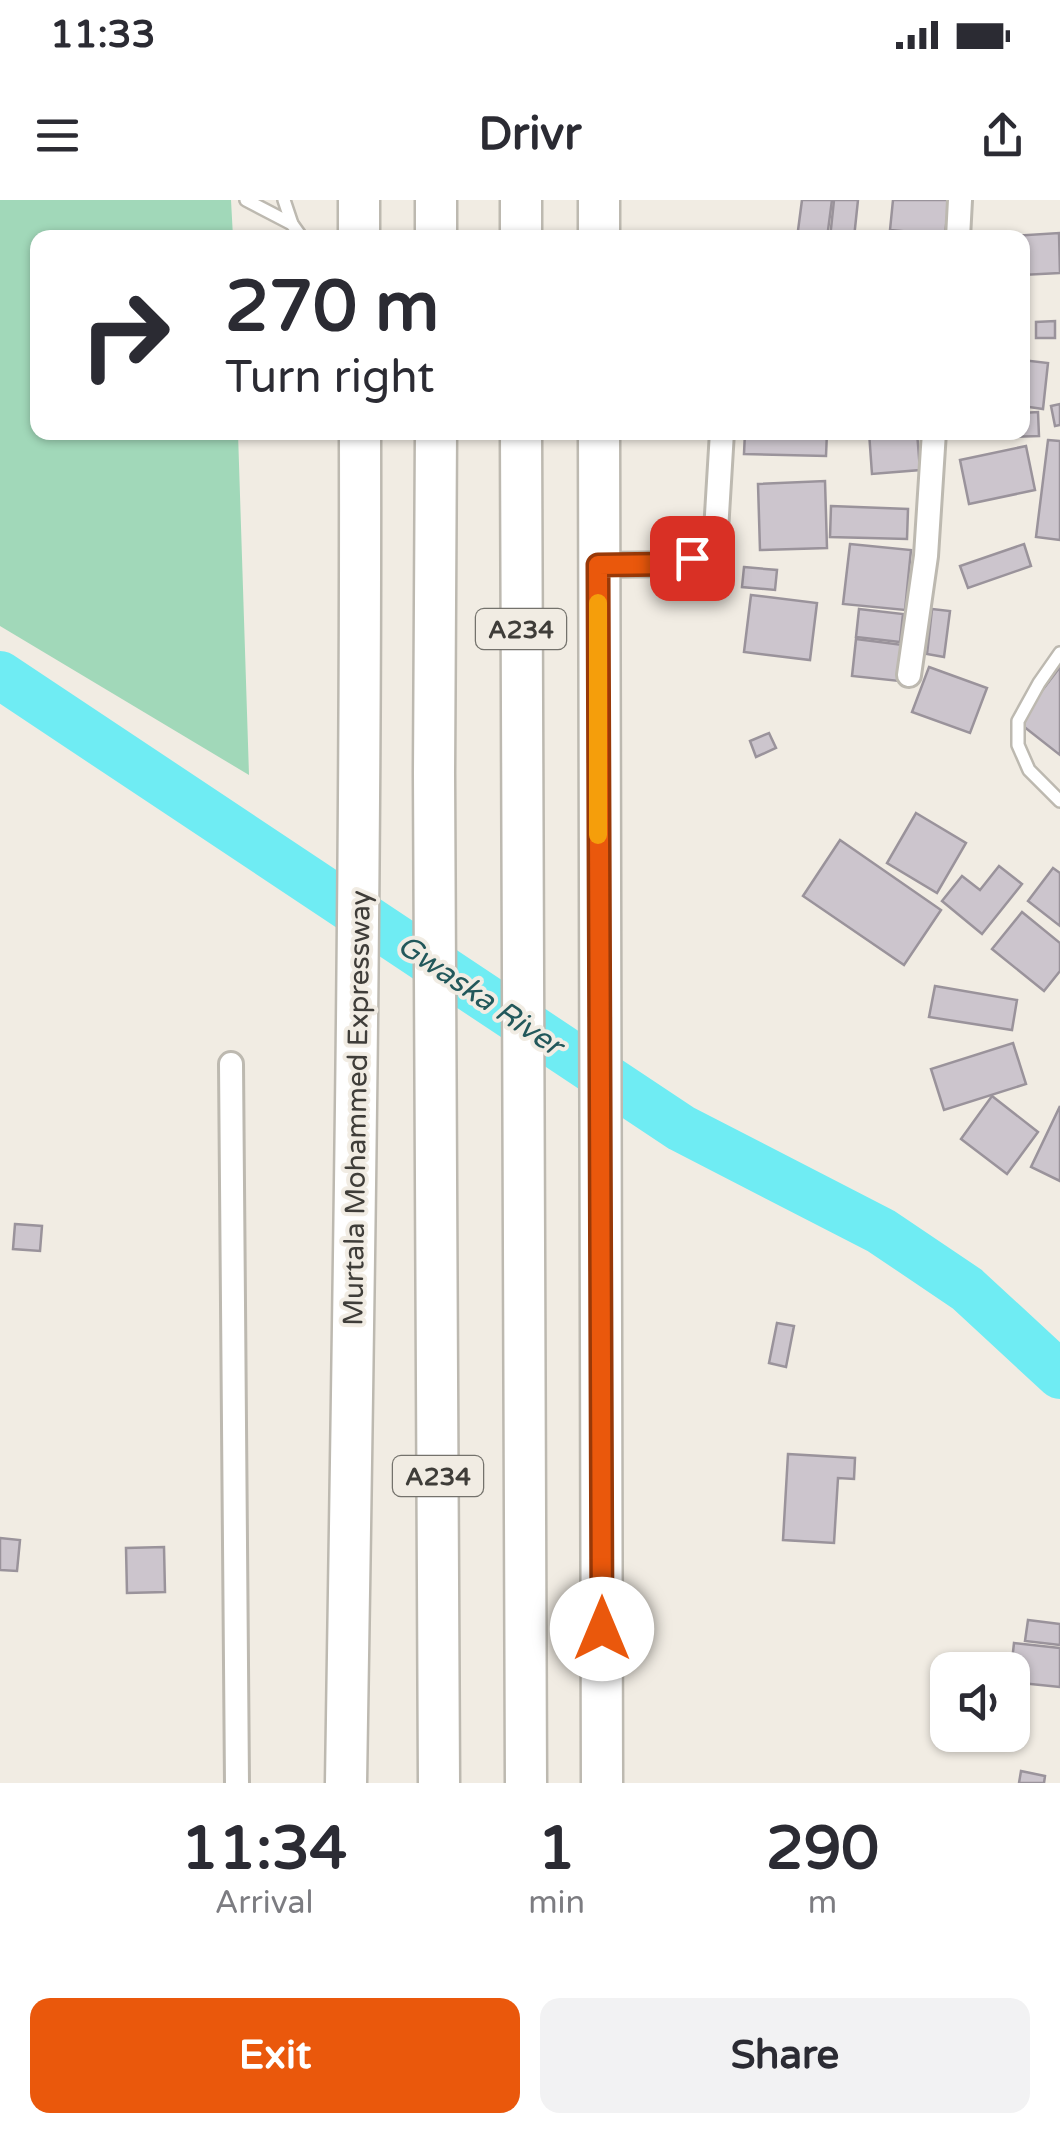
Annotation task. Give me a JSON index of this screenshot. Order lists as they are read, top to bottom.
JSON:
{
  "streets": {
    "highway": ["A234", "Murtala Mohammed Expressway"]
  },
  "water": ["Gwaska River"],
  "page": {
    "status": "11:33",
    "header": "Drivr",
    "turn": ["270 m", "Turn right"],
    "eta": [
      "11:34",
      "Arrival",
      "1",
      "min",
      "290",
      "m"
    ],
    "buttons": ["Exit", "Share"]
  }
}
